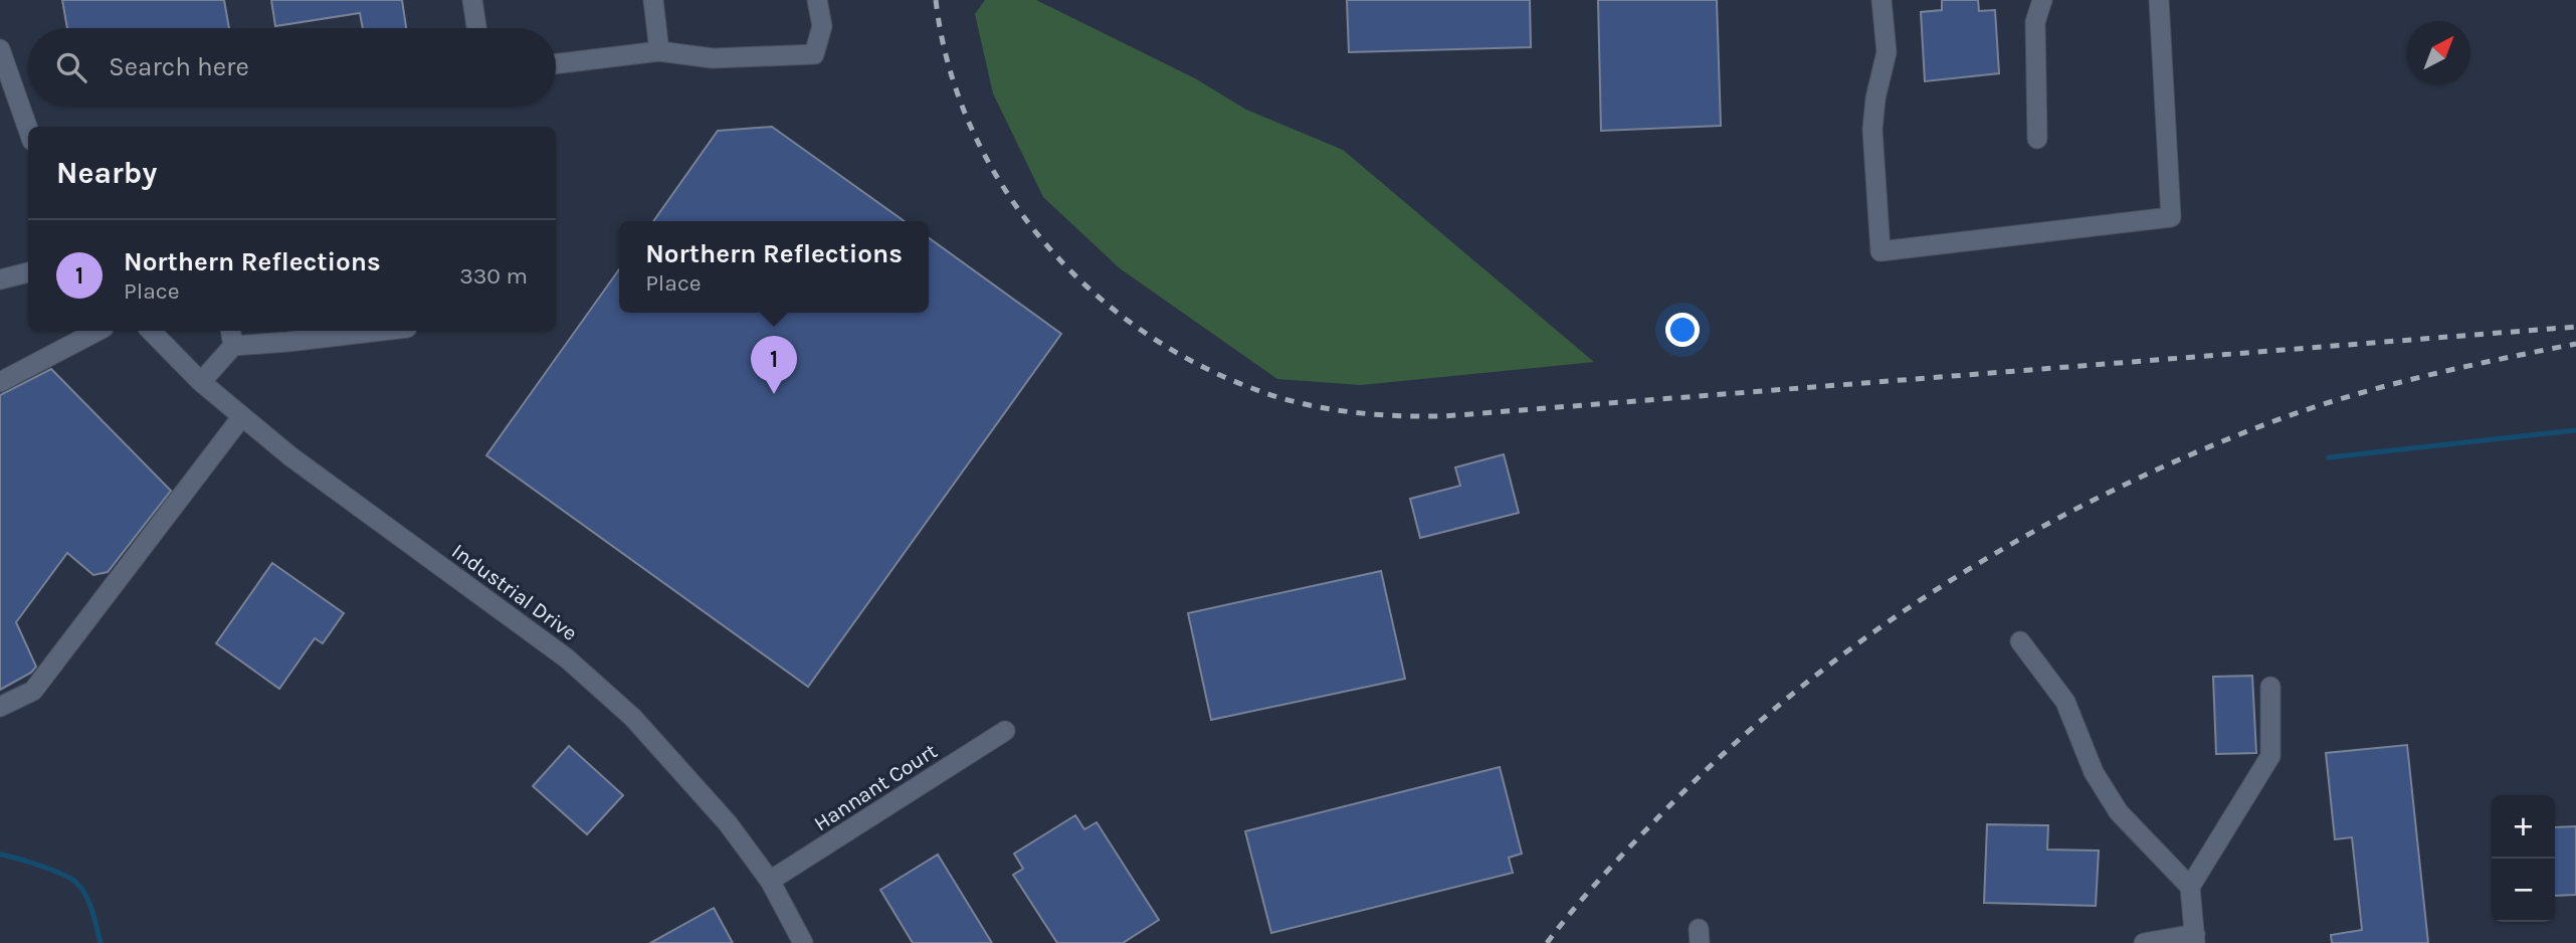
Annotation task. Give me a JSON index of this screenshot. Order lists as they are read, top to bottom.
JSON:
{
  "streets": {
    "street": ["Industrial Drive", "Hannant Court"]
  },
  "crossings": [
    ["Industrial Drive", "Hannant Court"]
  ],
  "north": "top right",
  "page": {
    "search": "Search here",
    "heading": "Nearby",
    "list": [
      {
        "mark": "1",
        "name": "Northern Reflections",
        "note": "Place",
        "value": "330 m"
      }
    ],
    "popup": ["Northern Reflections", "Place"],
    "pins": "1",
    "map_buttons": ["+", "−"]
  }
}
